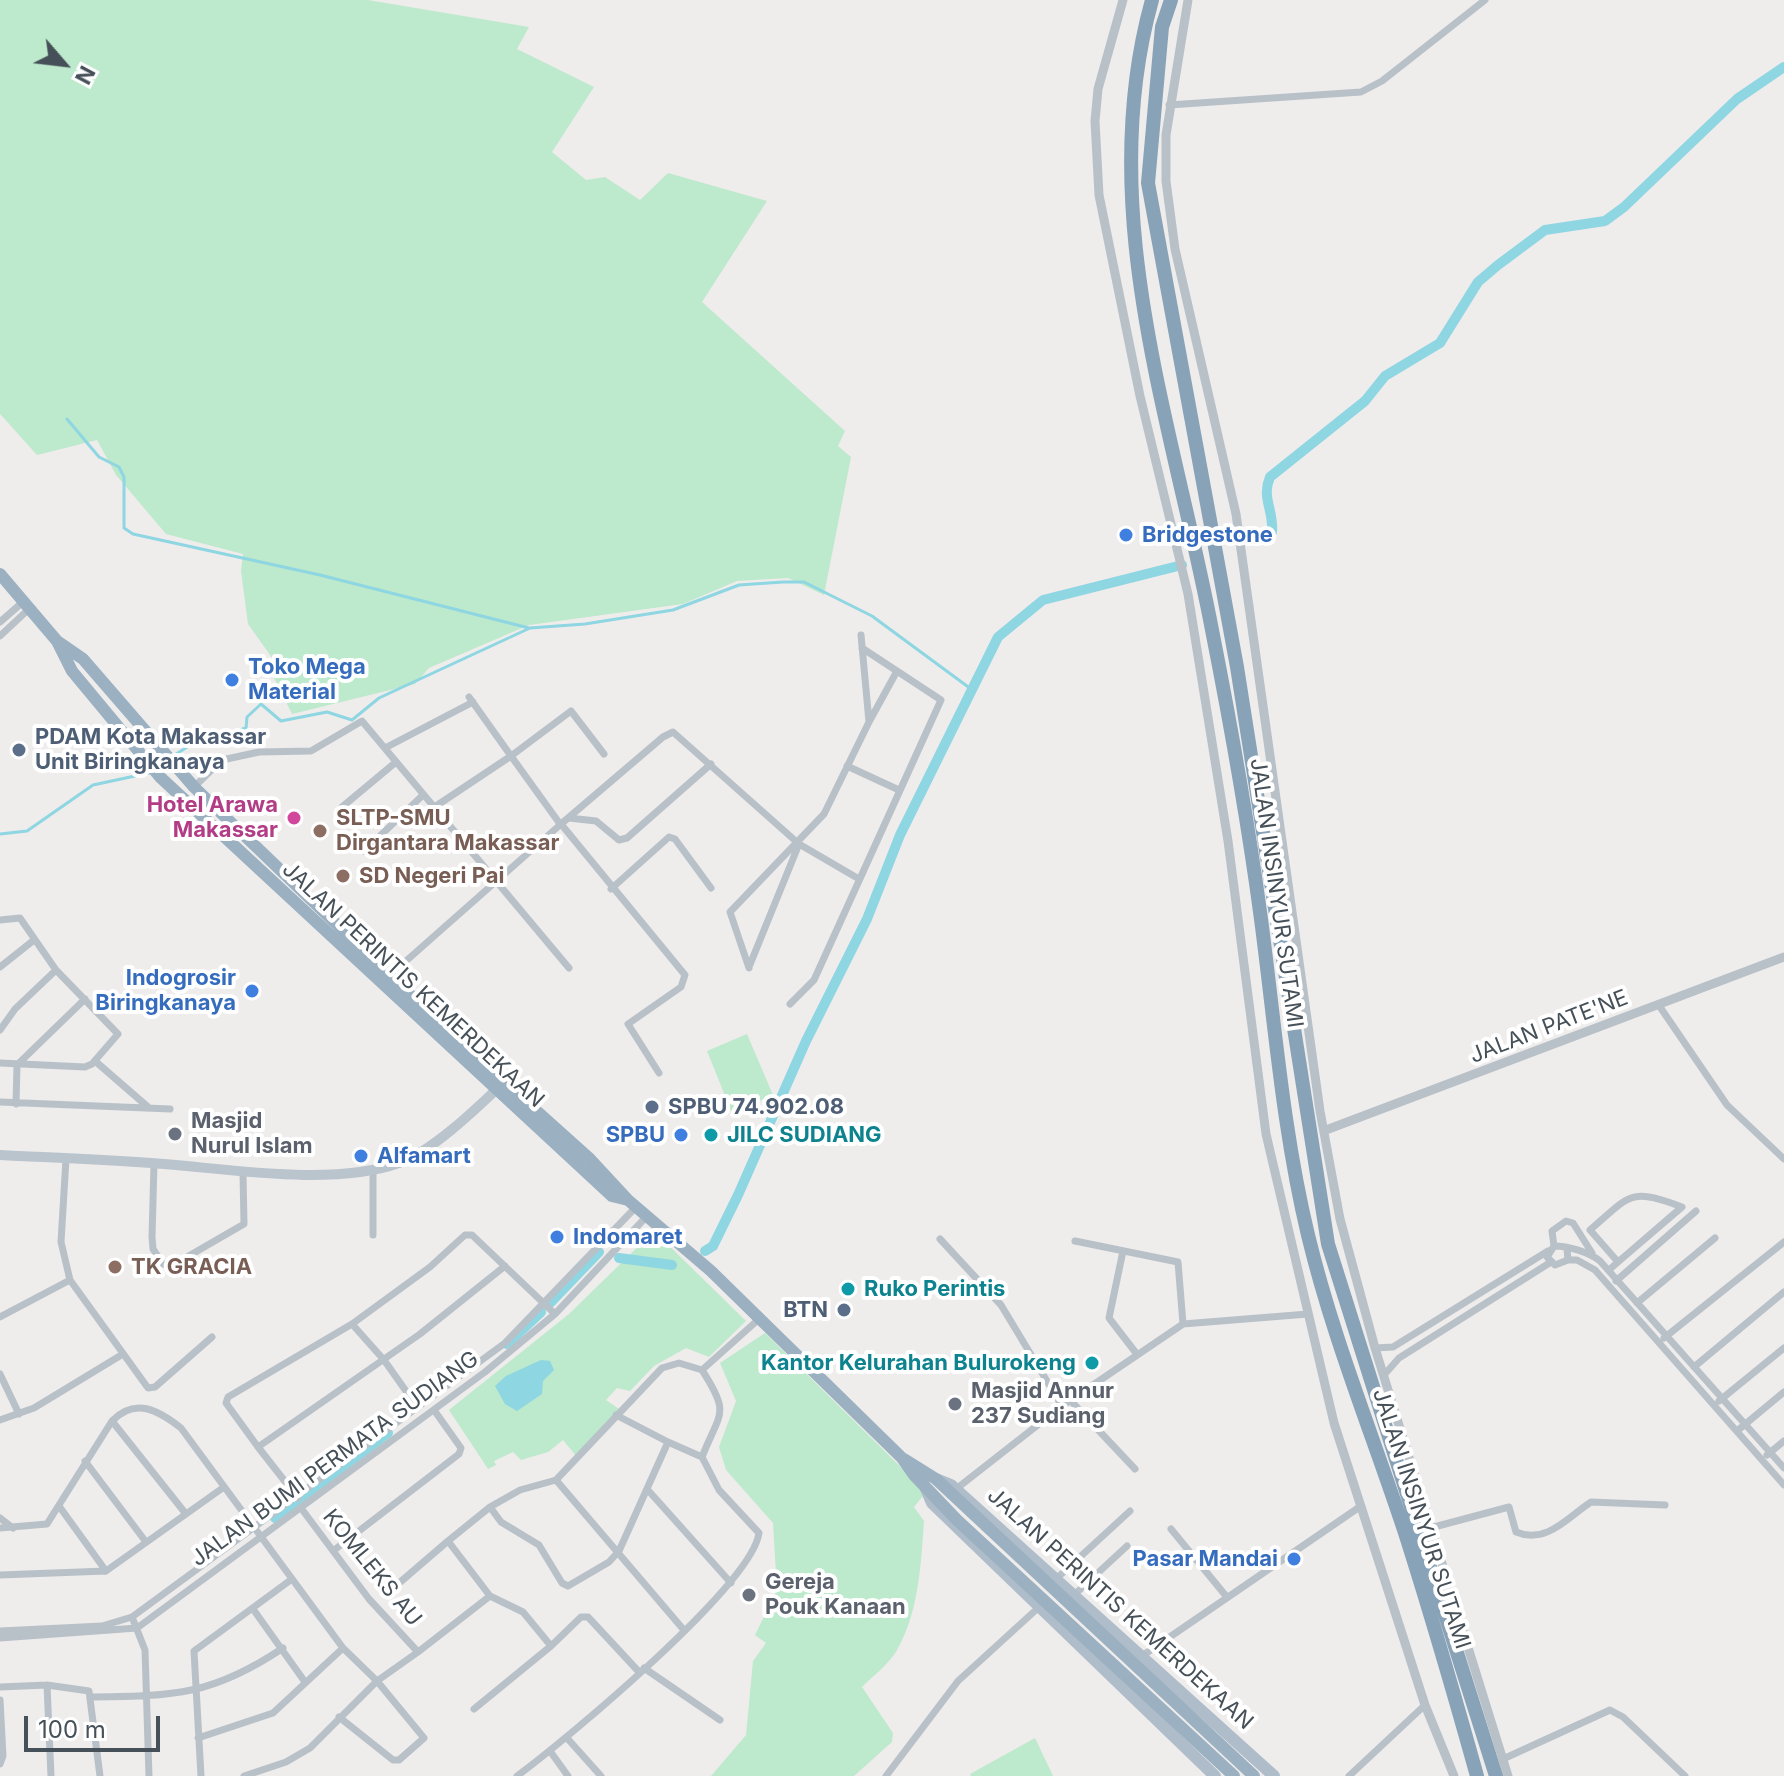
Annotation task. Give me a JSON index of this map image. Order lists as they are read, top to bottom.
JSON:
{
  "streets": {
    "highway": ["JALAN INSINYUR SUTAMI", "JALAN PERINTIS KEMERDEKAAN"],
    "street": ["JALAN PATE'NE", "JALAN BUMI PERMATA SUDIANG", "KOMLEKS AU"]
  },
  "crossings": [
    ["JALAN PERINTIS KEMERDEKAAN", "JALAN BUMI PERMATA SUDIANG"],
    ["JALAN BUMI PERMATA SUDIANG", "KOMLEKS AU"]
  ],
  "places": [
    "Bridgestone",
    "Toko Mega Material",
    "PDAM Kota Makassar Unit Biringkanaya",
    "Hotel Arawa Makassar",
    "SLTP-SMU Dirgantara Makassar",
    "SD Negeri Pai",
    "Indogrosir Biringkanaya",
    "SPBU 74.902.08",
    "Masjid Nurul Islam",
    "SPBU",
    "JILC SUDIANG",
    "Alfamart",
    "Indomaret",
    "TK GRACIA",
    "Ruko Perintis",
    "BTN",
    "Kantor Kelurahan Bulurokeng",
    "Masjid Annur 237 Sudiang",
    "Pasar Mandai",
    "Gereja Pouk Kanaan"
  ],
  "scale_bar": "100 m",
  "north": "bottom right"
}
